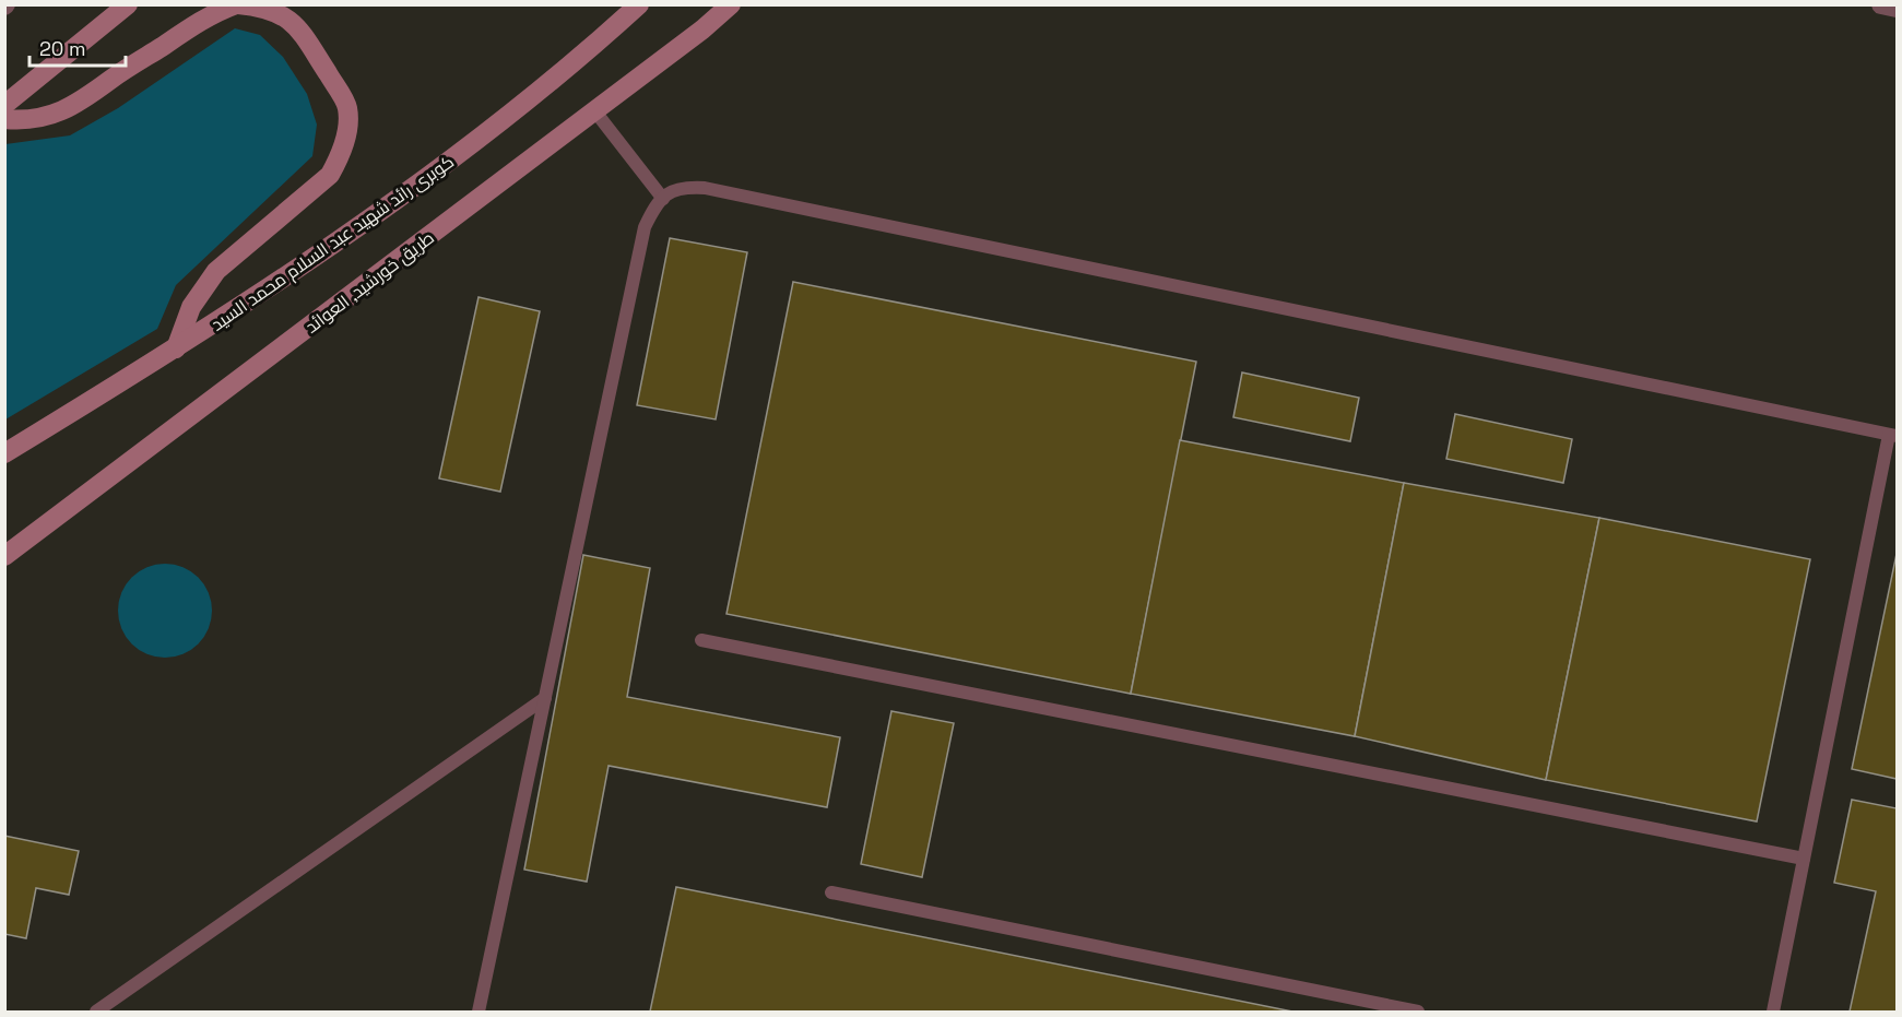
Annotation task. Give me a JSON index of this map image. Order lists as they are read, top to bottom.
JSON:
{
  "streets": {
    "main road": ["كوبرى رائد شهيد عبد السلام محمد السيد", "طريق خورشيد, العوائد"]
  },
  "scale_bar": "20 m"
}
